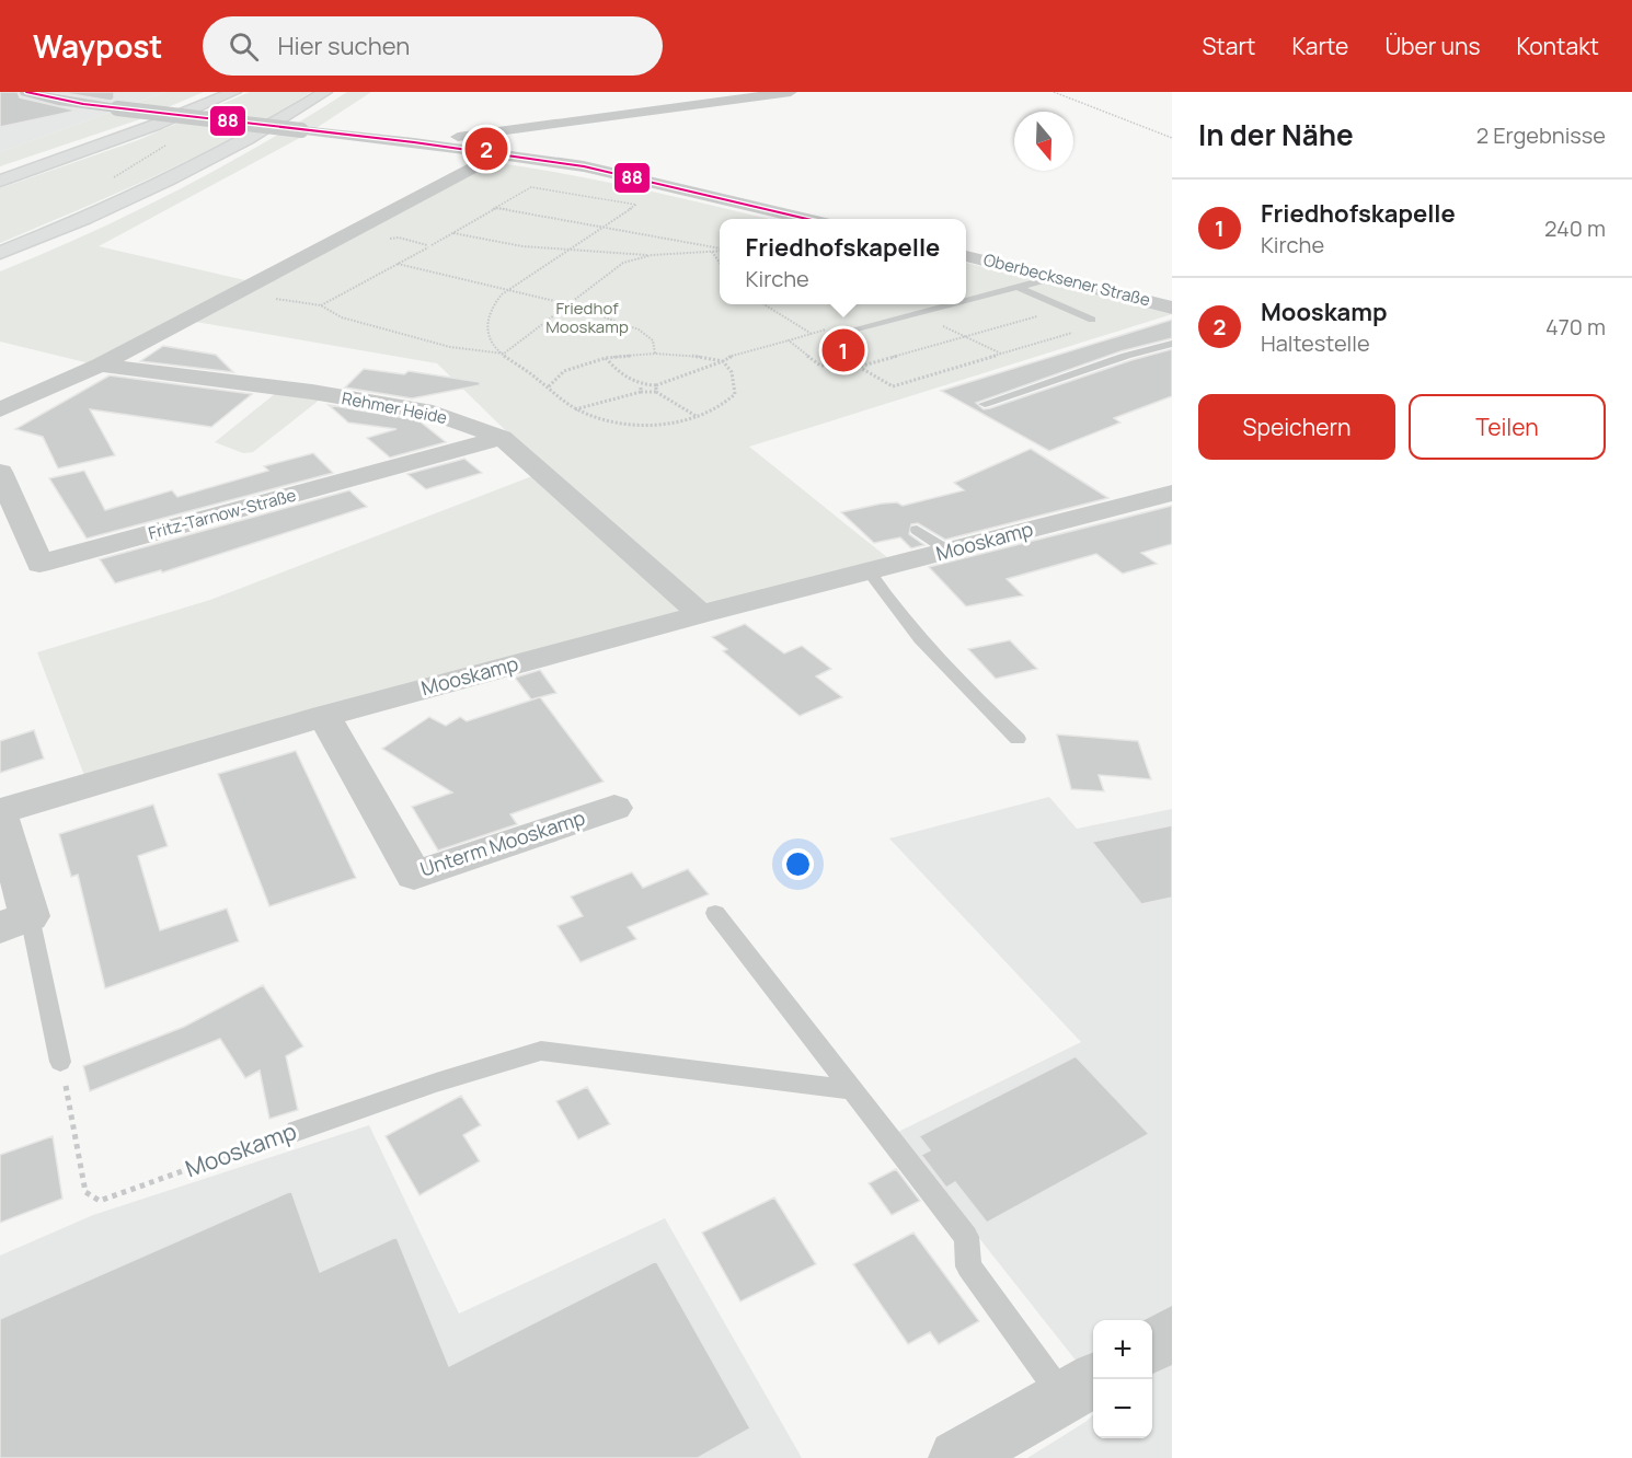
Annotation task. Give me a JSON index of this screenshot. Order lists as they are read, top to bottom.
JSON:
{
  "streets": {
    "street": [
      "Oberbecksener Straße",
      "Rehmer Heide",
      "Fritz-Tarnow-Straße",
      "Mooskamp",
      "Unterm Mooskamp"
    ]
  },
  "crossings": [
    ["Rehmer Heide", "Fritz-Tarnow-Straße"],
    ["Rehmer Heide", "Mooskamp"],
    ["Mooskamp", "Unterm Mooskamp"]
  ],
  "parks": ["Friedhof Mooskamp"],
  "lines": ["transit line 88"],
  "north": "bottom",
  "page": {
    "header": "Waypost",
    "search": "Hier suchen",
    "nav": [
      "Start",
      "Karte",
      "Über uns",
      "Kontakt"
    ],
    "heading": ["In der Nähe", "2 Ergebnisse"],
    "pins": ["2", "1"],
    "list": [
      {
        "mark": "1",
        "name": "Friedhofskapelle",
        "note": "Kirche",
        "value": "240 m"
      },
      {
        "mark": "2",
        "name": "Mooskamp",
        "note": "Haltestelle",
        "value": "470 m"
      }
    ],
    "popup": ["Friedhofskapelle", "Kirche"],
    "buttons": ["Speichern", "Teilen"],
    "map_buttons": ["+", "−"]
  }
}
